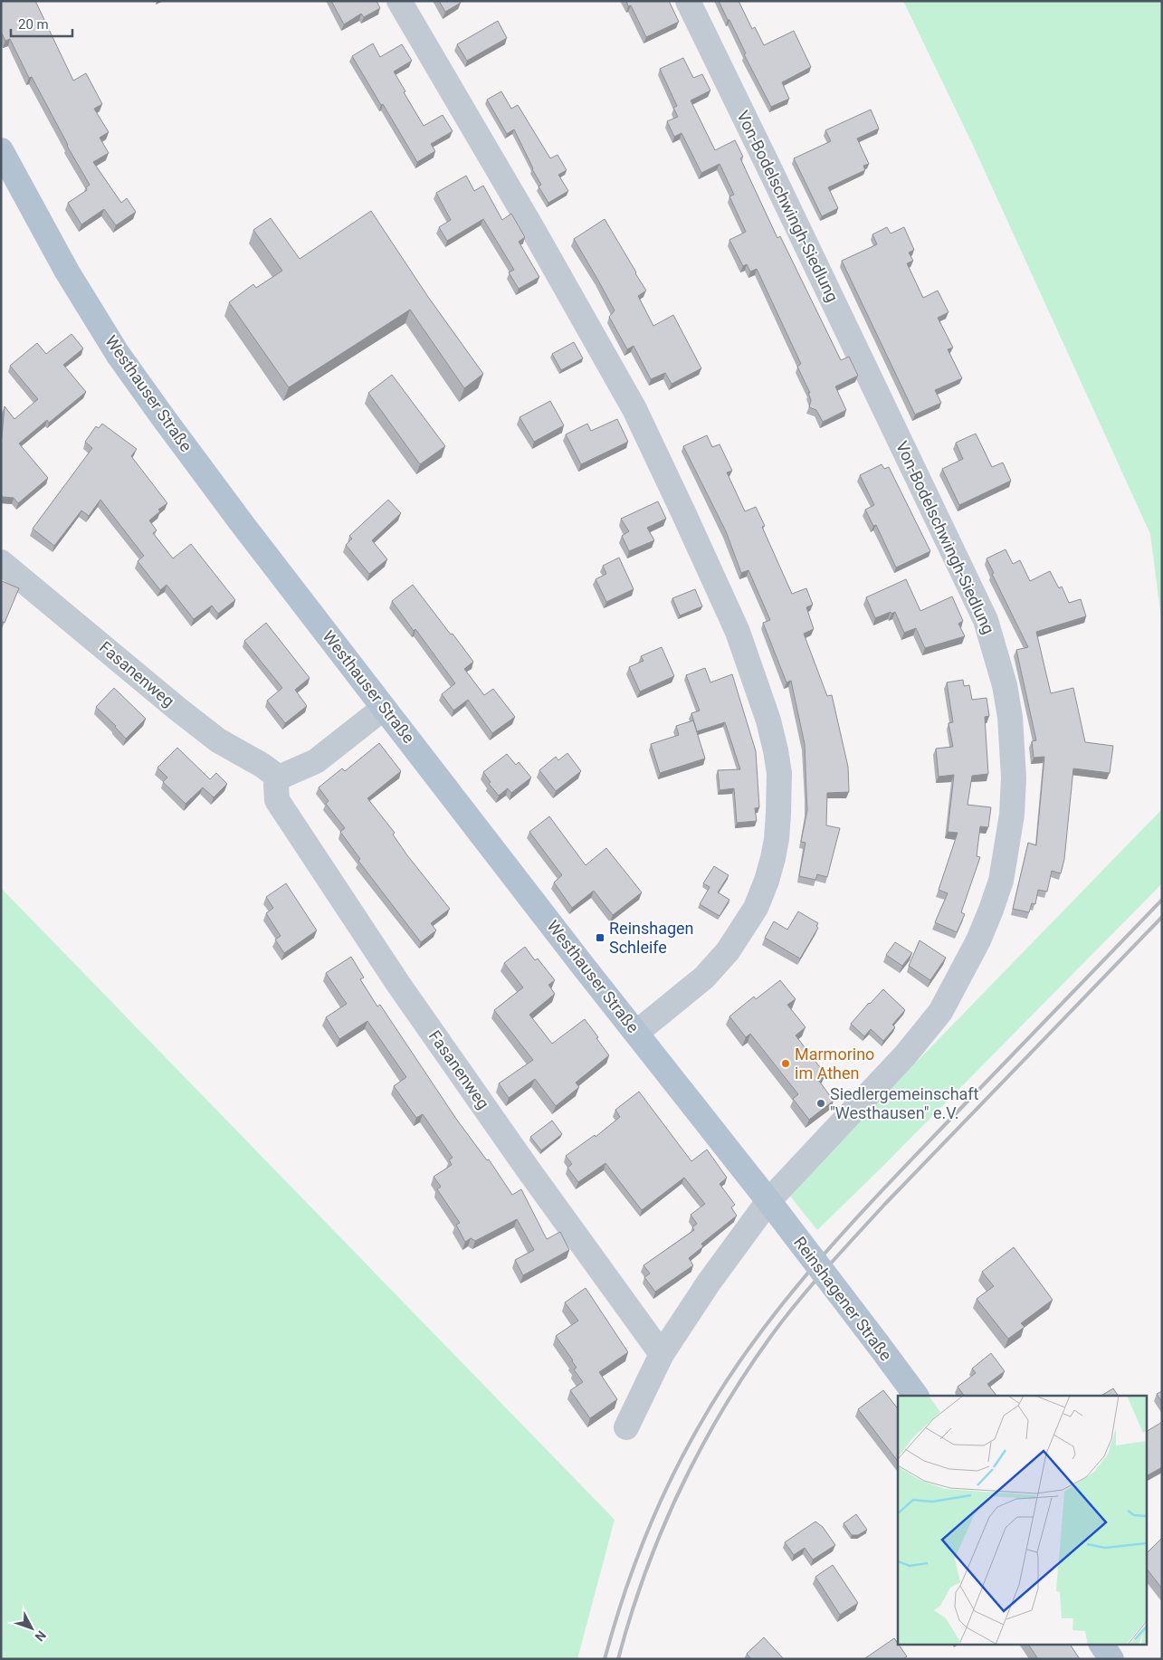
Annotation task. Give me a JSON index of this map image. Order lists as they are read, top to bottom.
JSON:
{
  "streets": {
    "main road": ["Westhauser Straße", "Reinshagener Straße"],
    "street": ["Von-Bodelschwingh-Siedlung", "Fasanenweg"]
  },
  "crossings": [
    ["Von-Bodelschwingh-Siedlung", "Westhauser Straße"],
    ["Von-Bodelschwingh-Siedlung", "Reinshagener Straße"],
    ["Westhauser Straße", "Reinshagener Straße"]
  ],
  "places": {
    "transit": ["Reinshagen Schleife"],
    "other": ["Marmorino im Athen", "Siedlergemeinschaft \"Westhausen\" e.V."]
  },
  "scale_bar": "20 m",
  "north": "bottom right"
}
